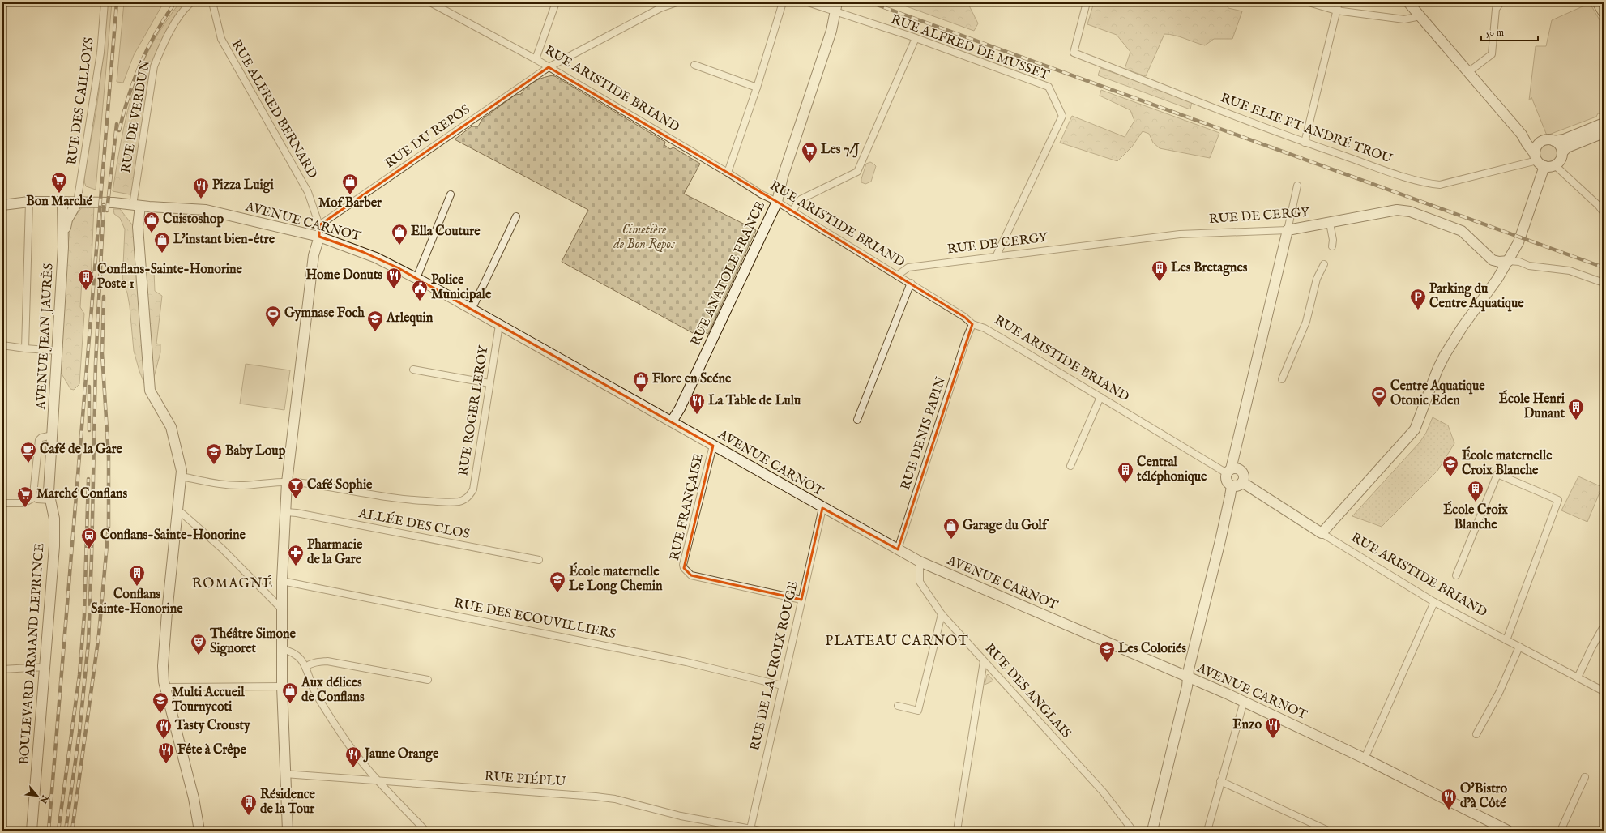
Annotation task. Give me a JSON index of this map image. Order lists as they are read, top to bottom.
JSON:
{
  "streets": {
    "street": [
      "RUE ALFRED DE MUSSET",
      "RUE ARISTIDE BRIAND",
      "RUE DES CAILLOYS",
      "RUE ALFRED BERNARD",
      "RUE DE VERDUN",
      "RUE ELIE ET ANDRÉ TROU",
      "RUE DU REPOS",
      "RUE DE CERGY",
      "AVENUE CARNOT",
      "RUE ANATOLE FRANCE",
      "AVENUE JEAN JAURÈS",
      "RUE ROGER LEROY",
      "RUE DENIS PAPIN",
      "RUE FRANÇAISE",
      "ALLÉE DES CLOS",
      "RUE DES ECOUVILLIERS",
      "BOULEVARD ARMAND LEPRINCE",
      "RUE DE LA CROIX ROUGE",
      "RUE DES ANGLAIS",
      "RUE PIÉPLU"
    ]
  },
  "crossings": [
    ["RUE ALFRED DE MUSSET", "RUE DE CERGY"],
    ["RUE ALFRED DE MUSSET", "RUE ANATOLE FRANCE"],
    ["RUE ARISTIDE BRIAND", "RUE DU REPOS"],
    ["RUE ARISTIDE BRIAND", "RUE DE CERGY"],
    ["RUE ARISTIDE BRIAND", "RUE ANATOLE FRANCE"],
    ["RUE ARISTIDE BRIAND", "RUE DENIS PAPIN"],
    ["RUE DES CAILLOYS", "AVENUE CARNOT"],
    ["RUE DES CAILLOYS", "AVENUE JEAN JAURÈS"],
    ["RUE ALFRED BERNARD", "RUE DU REPOS"],
    ["RUE ALFRED BERNARD", "AVENUE CARNOT"],
    ["RUE DE VERDUN", "AVENUE CARNOT"],
    ["AVENUE CARNOT", "RUE ANATOLE FRANCE"],
    ["AVENUE CARNOT", "AVENUE JEAN JAURÈS"],
    ["AVENUE CARNOT", "RUE ROGER LEROY"],
    ["AVENUE CARNOT", "RUE DENIS PAPIN"],
    ["AVENUE CARNOT", "RUE FRANÇAISE"],
    ["AVENUE CARNOT", "RUE DE LA CROIX ROUGE"],
    ["AVENUE CARNOT", "RUE DES ANGLAIS"],
    ["AVENUE JEAN JAURÈS", "BOULEVARD ARMAND LEPRINCE"],
    ["RUE FRANÇAISE", "RUE DE LA CROIX ROUGE"],
    ["RUE DES ECOUVILLIERS", "RUE DE LA CROIX ROUGE"],
    ["RUE DE LA CROIX ROUGE", "RUE PIÉPLU"]
  ],
  "districts": ["ROMAGNÉ", "PLATEAU CARNOT"],
  "parks": ["Cimetière de Bon Repos"],
  "places": {
    "supermarket": ["Les 7/J", "Bon Marché", "Marché Conflans"],
    "shop": [
      "Mof Barber",
      "Cuistoshop",
      "Ella Couture",
      "L'instant bien-être",
      "Flore en Scéne",
      "Garage du Golf",
      "Aux délices de Conflans"
    ],
    "restaurant": [
      "Pizza Luigi",
      "Home Donuts",
      "La Table de Lulu",
      "Enzo",
      "Tasty Crousty",
      "Fête à Crêpe",
      "Jaune Orange",
      "O'Bistro d’à Côté"
    ],
    "building": [
      "Les Bretagnes",
      "Conflans-Sainte-Honorine Poste 1",
      "École Henri Dunant",
      "Central téléphonique",
      "École Croix Blanche",
      "Conflans Sainte-Honorine",
      "Résidence de la Tour"
    ],
    "public building": ["Police Municipale"],
    "parking": ["Parking du Centre Aquatique"],
    "sports": ["Gymnase Foch", "Centre Aquatique Otonic Eden"],
    "school or university": [
      "Arlequin",
      "Baby Loup",
      "École maternelle Croix Blanche",
      "École maternelle Le Long Chemin",
      "Les Coloriés",
      "Multi Accueil Tournycoti"
    ],
    "cafe": ["Café de la Gare"],
    "bar": ["Café Sophie"],
    "station": ["Conflans-Sainte-Honorine"],
    "pharmacy": ["Pharmacie de la Gare"],
    "theatre": ["Théâtre Simone Signoret"]
  },
  "scale_bar": "50 m",
  "north": "bottom right"
}
